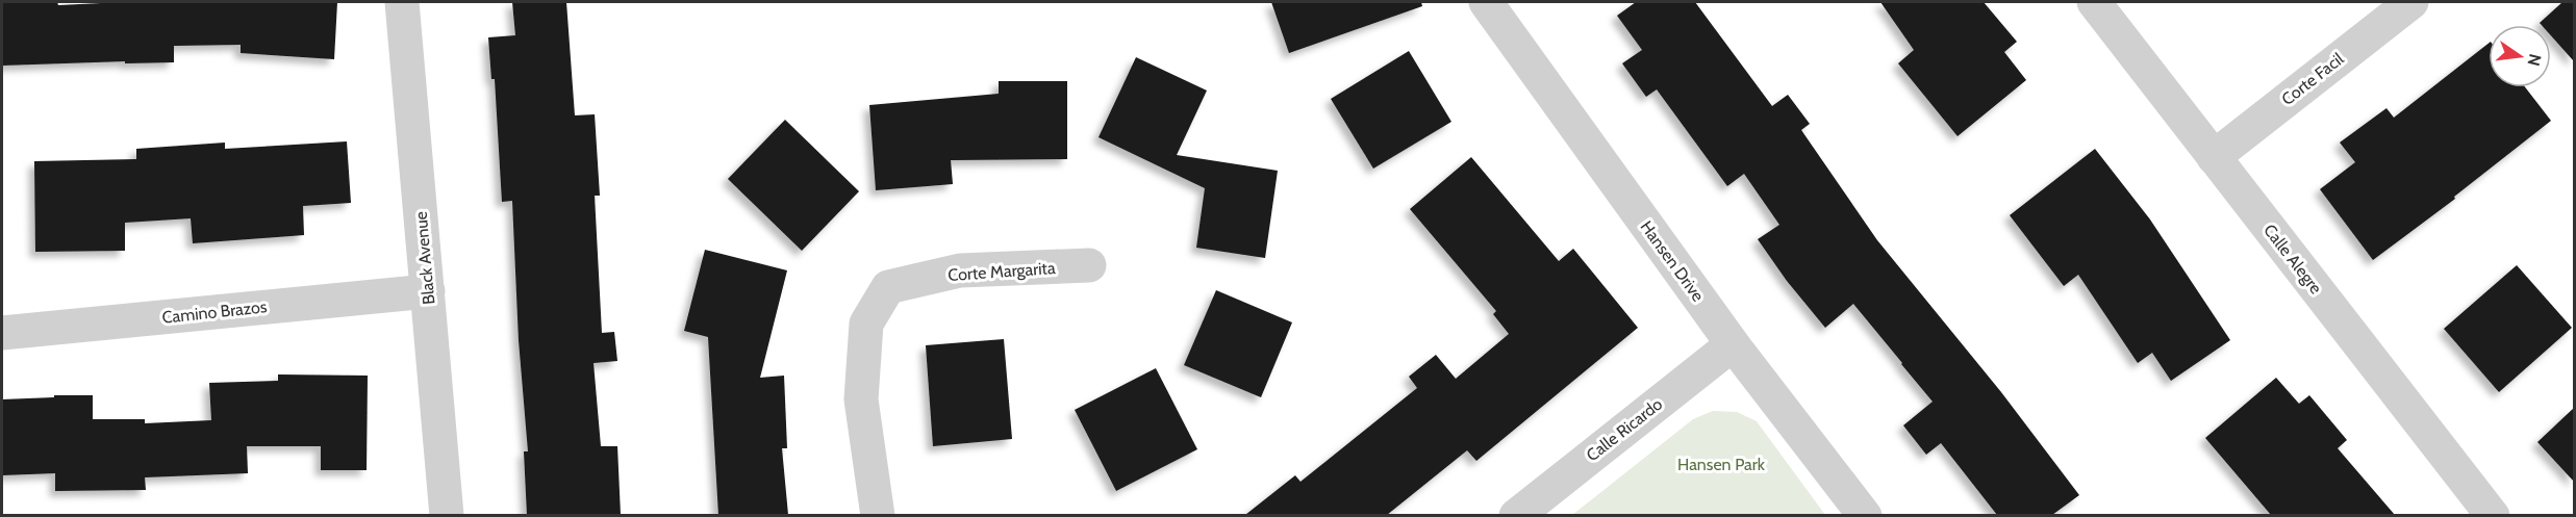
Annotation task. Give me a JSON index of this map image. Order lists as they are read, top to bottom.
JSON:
{
  "streets": {
    "street": [
      "Corte Facil",
      "Black Avenue",
      "Calle Alegre",
      "Hansen Drive",
      "Corte Margarita",
      "Camino Brazos",
      "Calle Ricardo"
    ]
  },
  "crossings": [
    ["Corte Facil", "Calle Alegre"],
    ["Black Avenue", "Camino Brazos"],
    ["Hansen Drive", "Calle Ricardo"]
  ],
  "parks": ["Hansen Park"],
  "north": "right"
}
